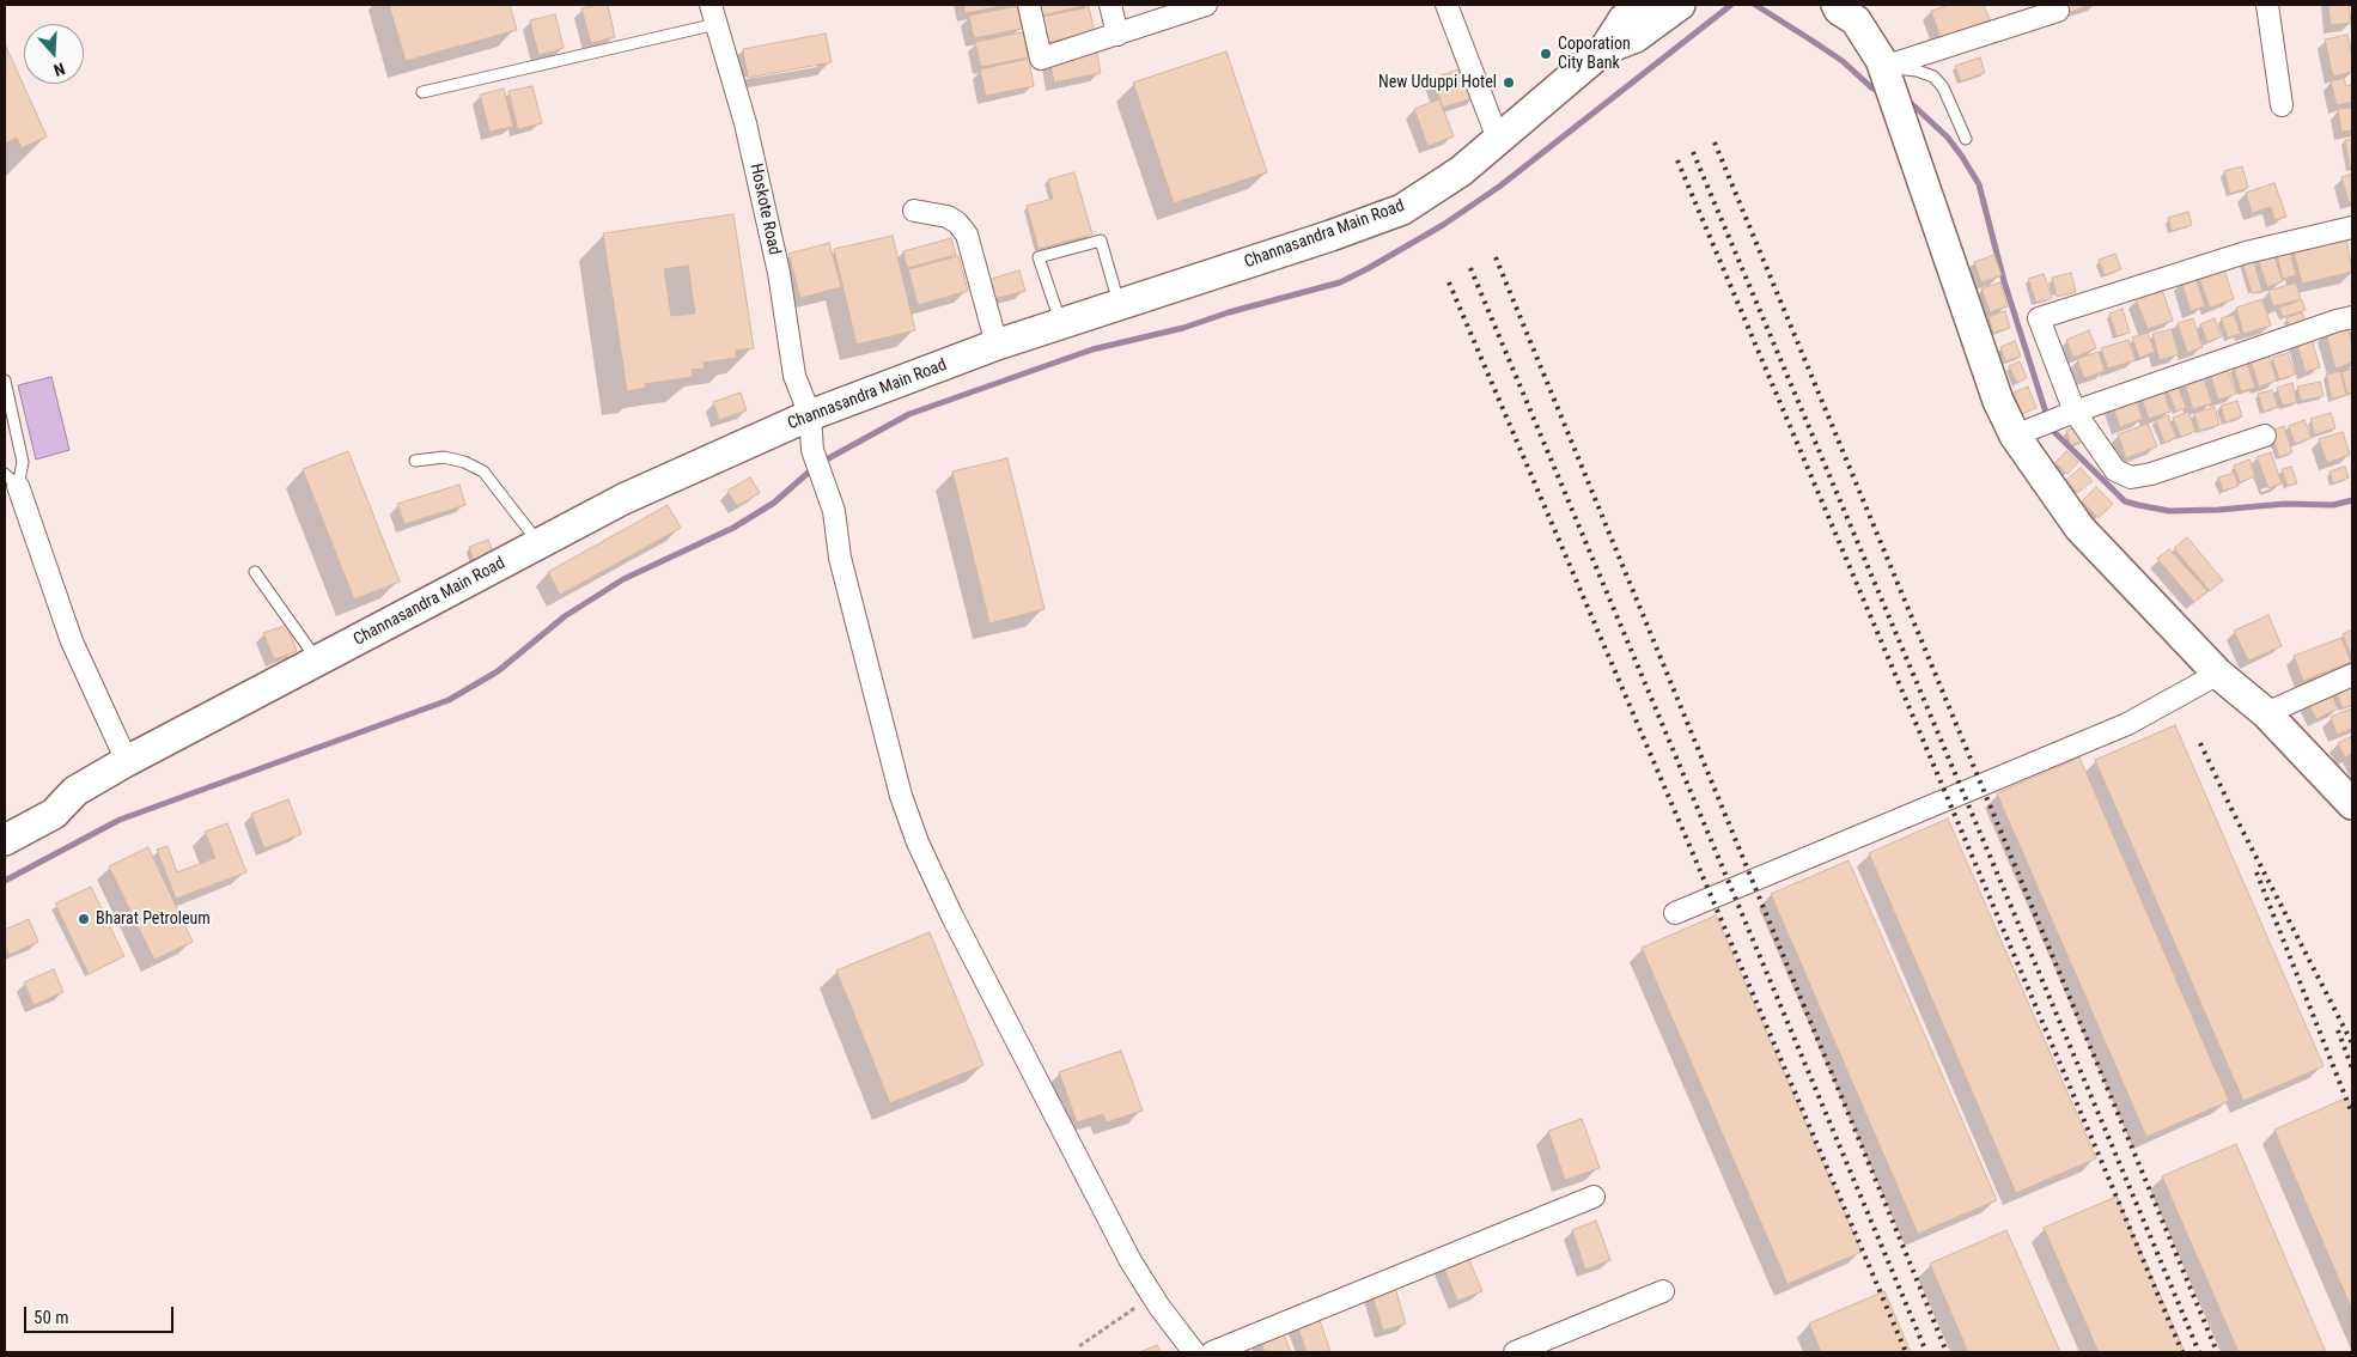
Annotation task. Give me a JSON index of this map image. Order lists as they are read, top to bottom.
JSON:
{
  "streets": {
    "main road": ["Channasandra Main Road"],
    "street": ["Hoskote Road"]
  },
  "crossings": [
    ["Hoskote Road", "Channasandra Main Road"]
  ],
  "places": ["Coporation City Bank", "New Uduppi Hotel", "Bharat Petroleum"],
  "scale_bar": "50 m",
  "north": "bottom"
}
